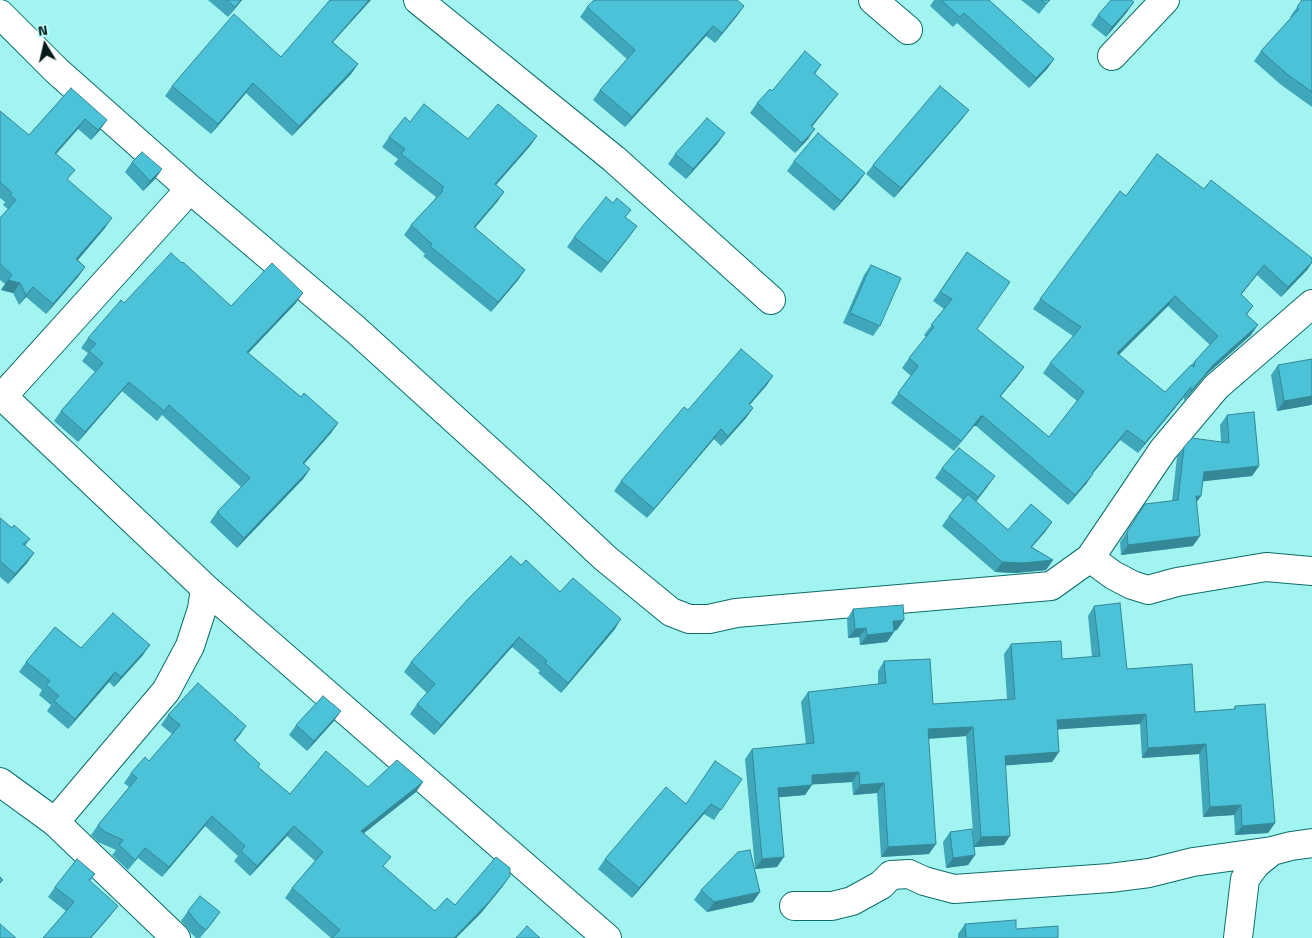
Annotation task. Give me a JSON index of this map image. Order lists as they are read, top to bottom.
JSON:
{
  "north": "top"
}
